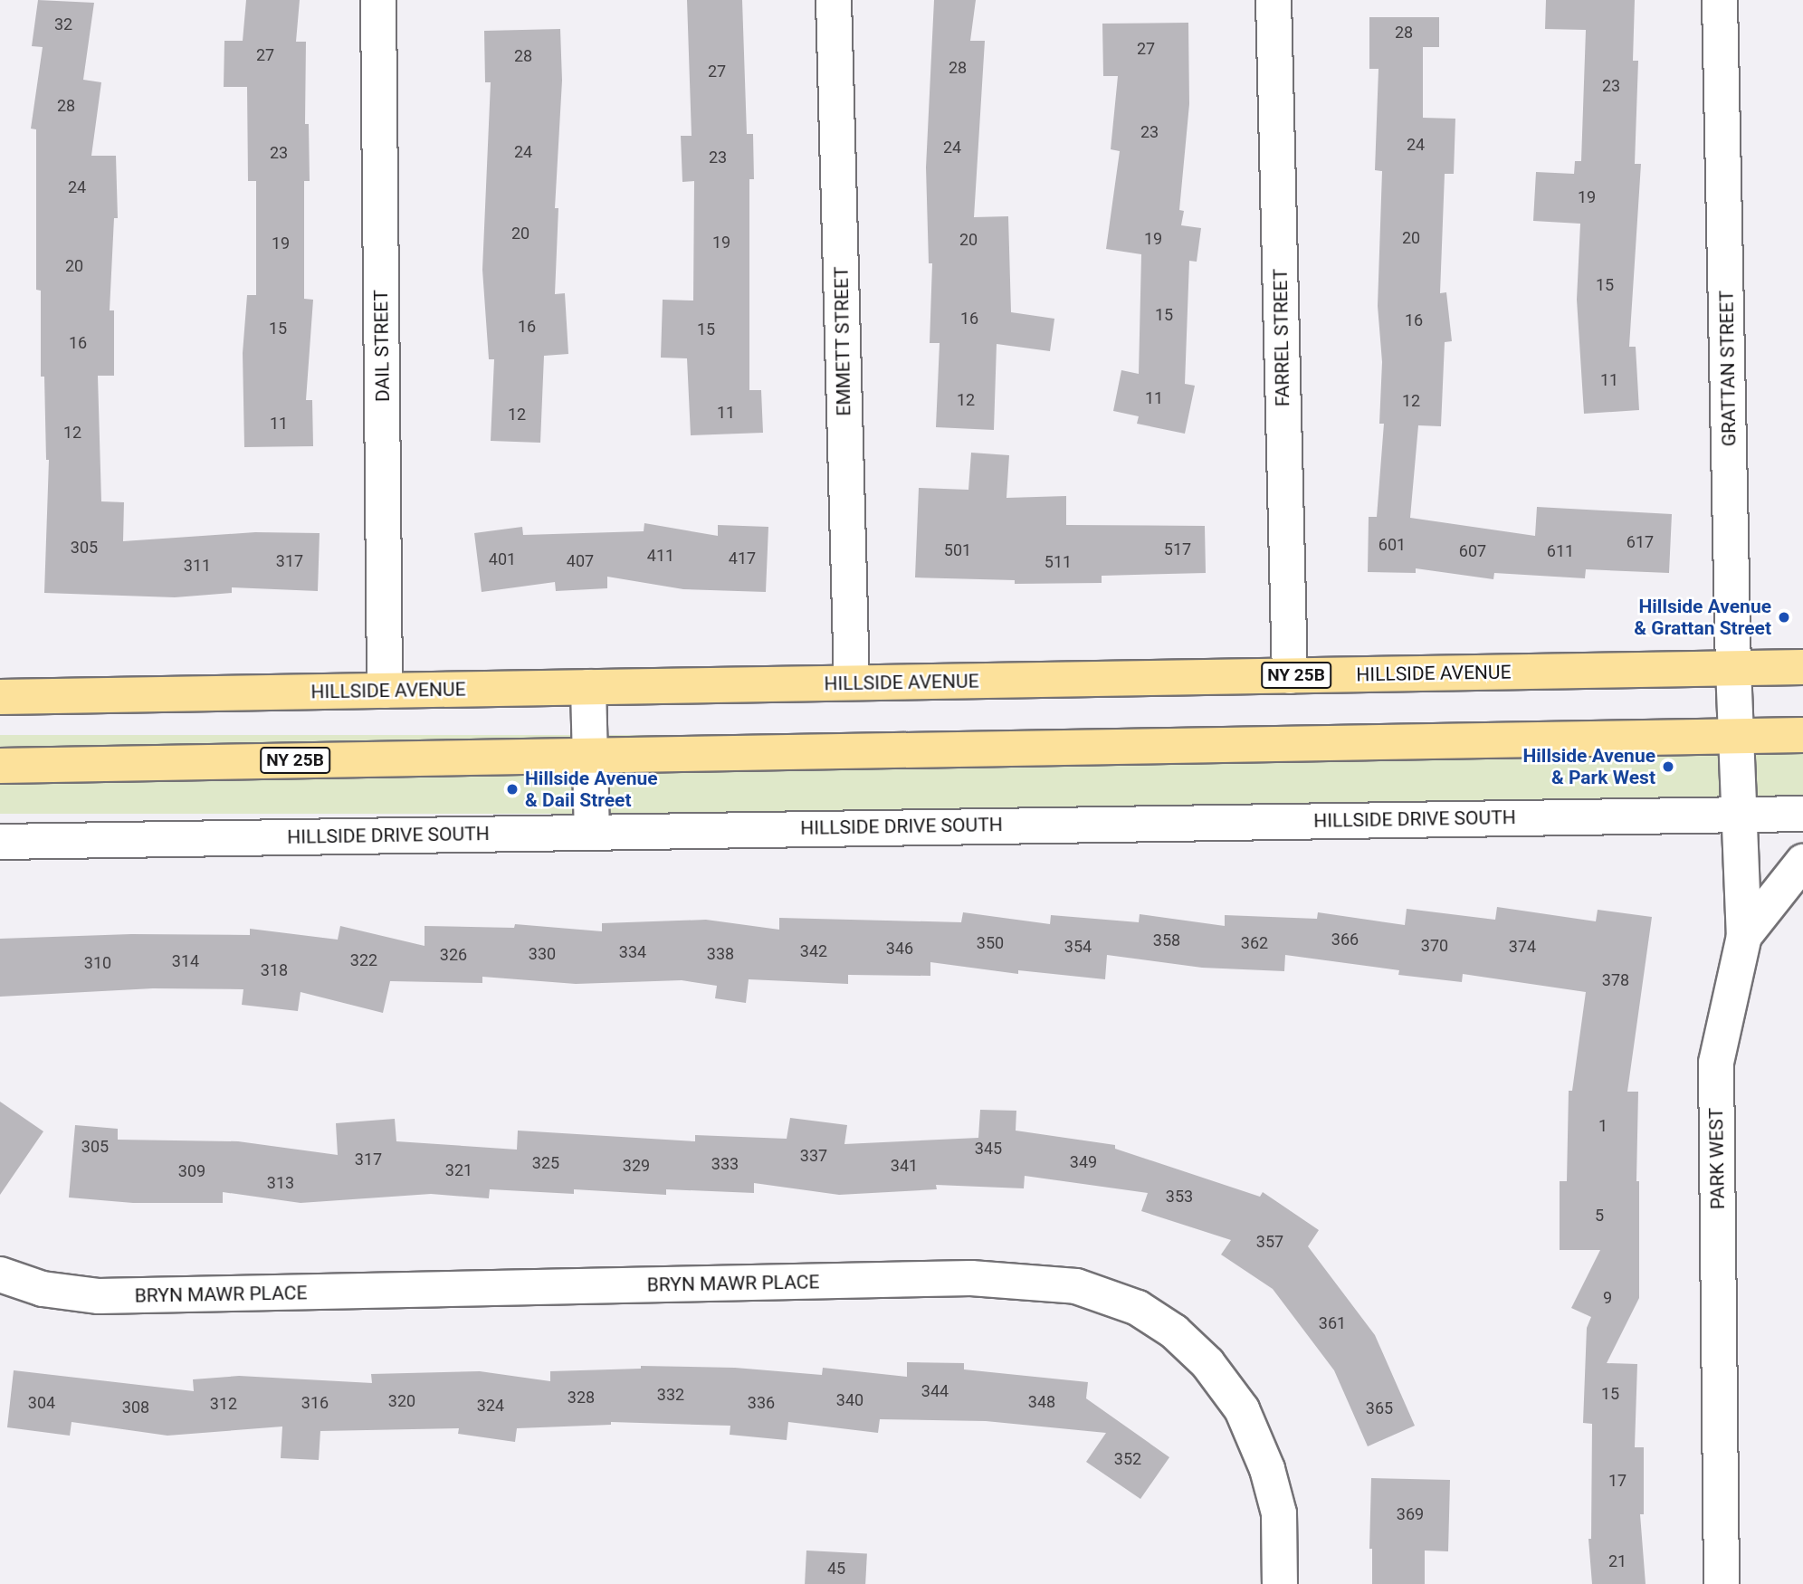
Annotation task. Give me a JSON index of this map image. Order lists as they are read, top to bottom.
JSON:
{
  "streets": {
    "main road": ["HILLSIDE AVENUE", "NY 25B"],
    "street": [
      "FARREL STREET",
      "EMMETT STREET",
      "DAIL STREET",
      "GRATTAN STREET",
      "HILLSIDE DRIVE SOUTH",
      "PARK WEST",
      "BRYN MAWR PLACE"
    ]
  },
  "crossings": [
    ["FARREL STREET", "HILLSIDE AVENUE"],
    ["EMMETT STREET", "HILLSIDE AVENUE"],
    ["DAIL STREET", "HILLSIDE AVENUE"],
    ["GRATTAN STREET", "HILLSIDE AVENUE"],
    ["GRATTAN STREET", "NY 25B"],
    ["GRATTAN STREET", "PARK WEST"],
    ["NY 25B", "PARK WEST"],
    ["HILLSIDE DRIVE SOUTH", "PARK WEST"]
  ],
  "places": ["Hillside Avenue & Grattan Street", "Hillside Avenue & Park West", "Hillside Avenue & Dail Street"],
  "house_numbers": [
    "32",
    "28",
    "27",
    "27",
    "28",
    "28",
    "27",
    "23",
    "28",
    "23",
    "24",
    "24",
    "24",
    "23",
    "23",
    "24",
    "19",
    "20",
    "20",
    "19",
    "20",
    "19",
    "19",
    "20",
    "15",
    "15",
    "16",
    "16",
    "16",
    "15",
    "15",
    "16",
    "11",
    "11",
    "12",
    "12",
    "11",
    "12",
    "11",
    "12",
    "617",
    "601",
    "305",
    "517",
    "501",
    "607",
    "611",
    "411",
    "417",
    "401",
    "317",
    "407",
    "511",
    "311",
    "366",
    "358",
    "350",
    "362",
    "370",
    "354",
    "374",
    "346",
    "342",
    "334",
    "330",
    "338",
    "326",
    "322",
    "314",
    "310",
    "318",
    "378",
    "1",
    "305",
    "345",
    "337",
    "317",
    "349",
    "325",
    "333",
    "329",
    "341",
    "321",
    "309",
    "313",
    "353",
    "5",
    "357",
    "9",
    "361",
    "344",
    "15",
    "332",
    "328",
    "340",
    "320",
    "348",
    "304",
    "316",
    "336",
    "312",
    "324",
    "308",
    "365",
    "352",
    "17",
    "369",
    "21",
    "45"
  ]
}
